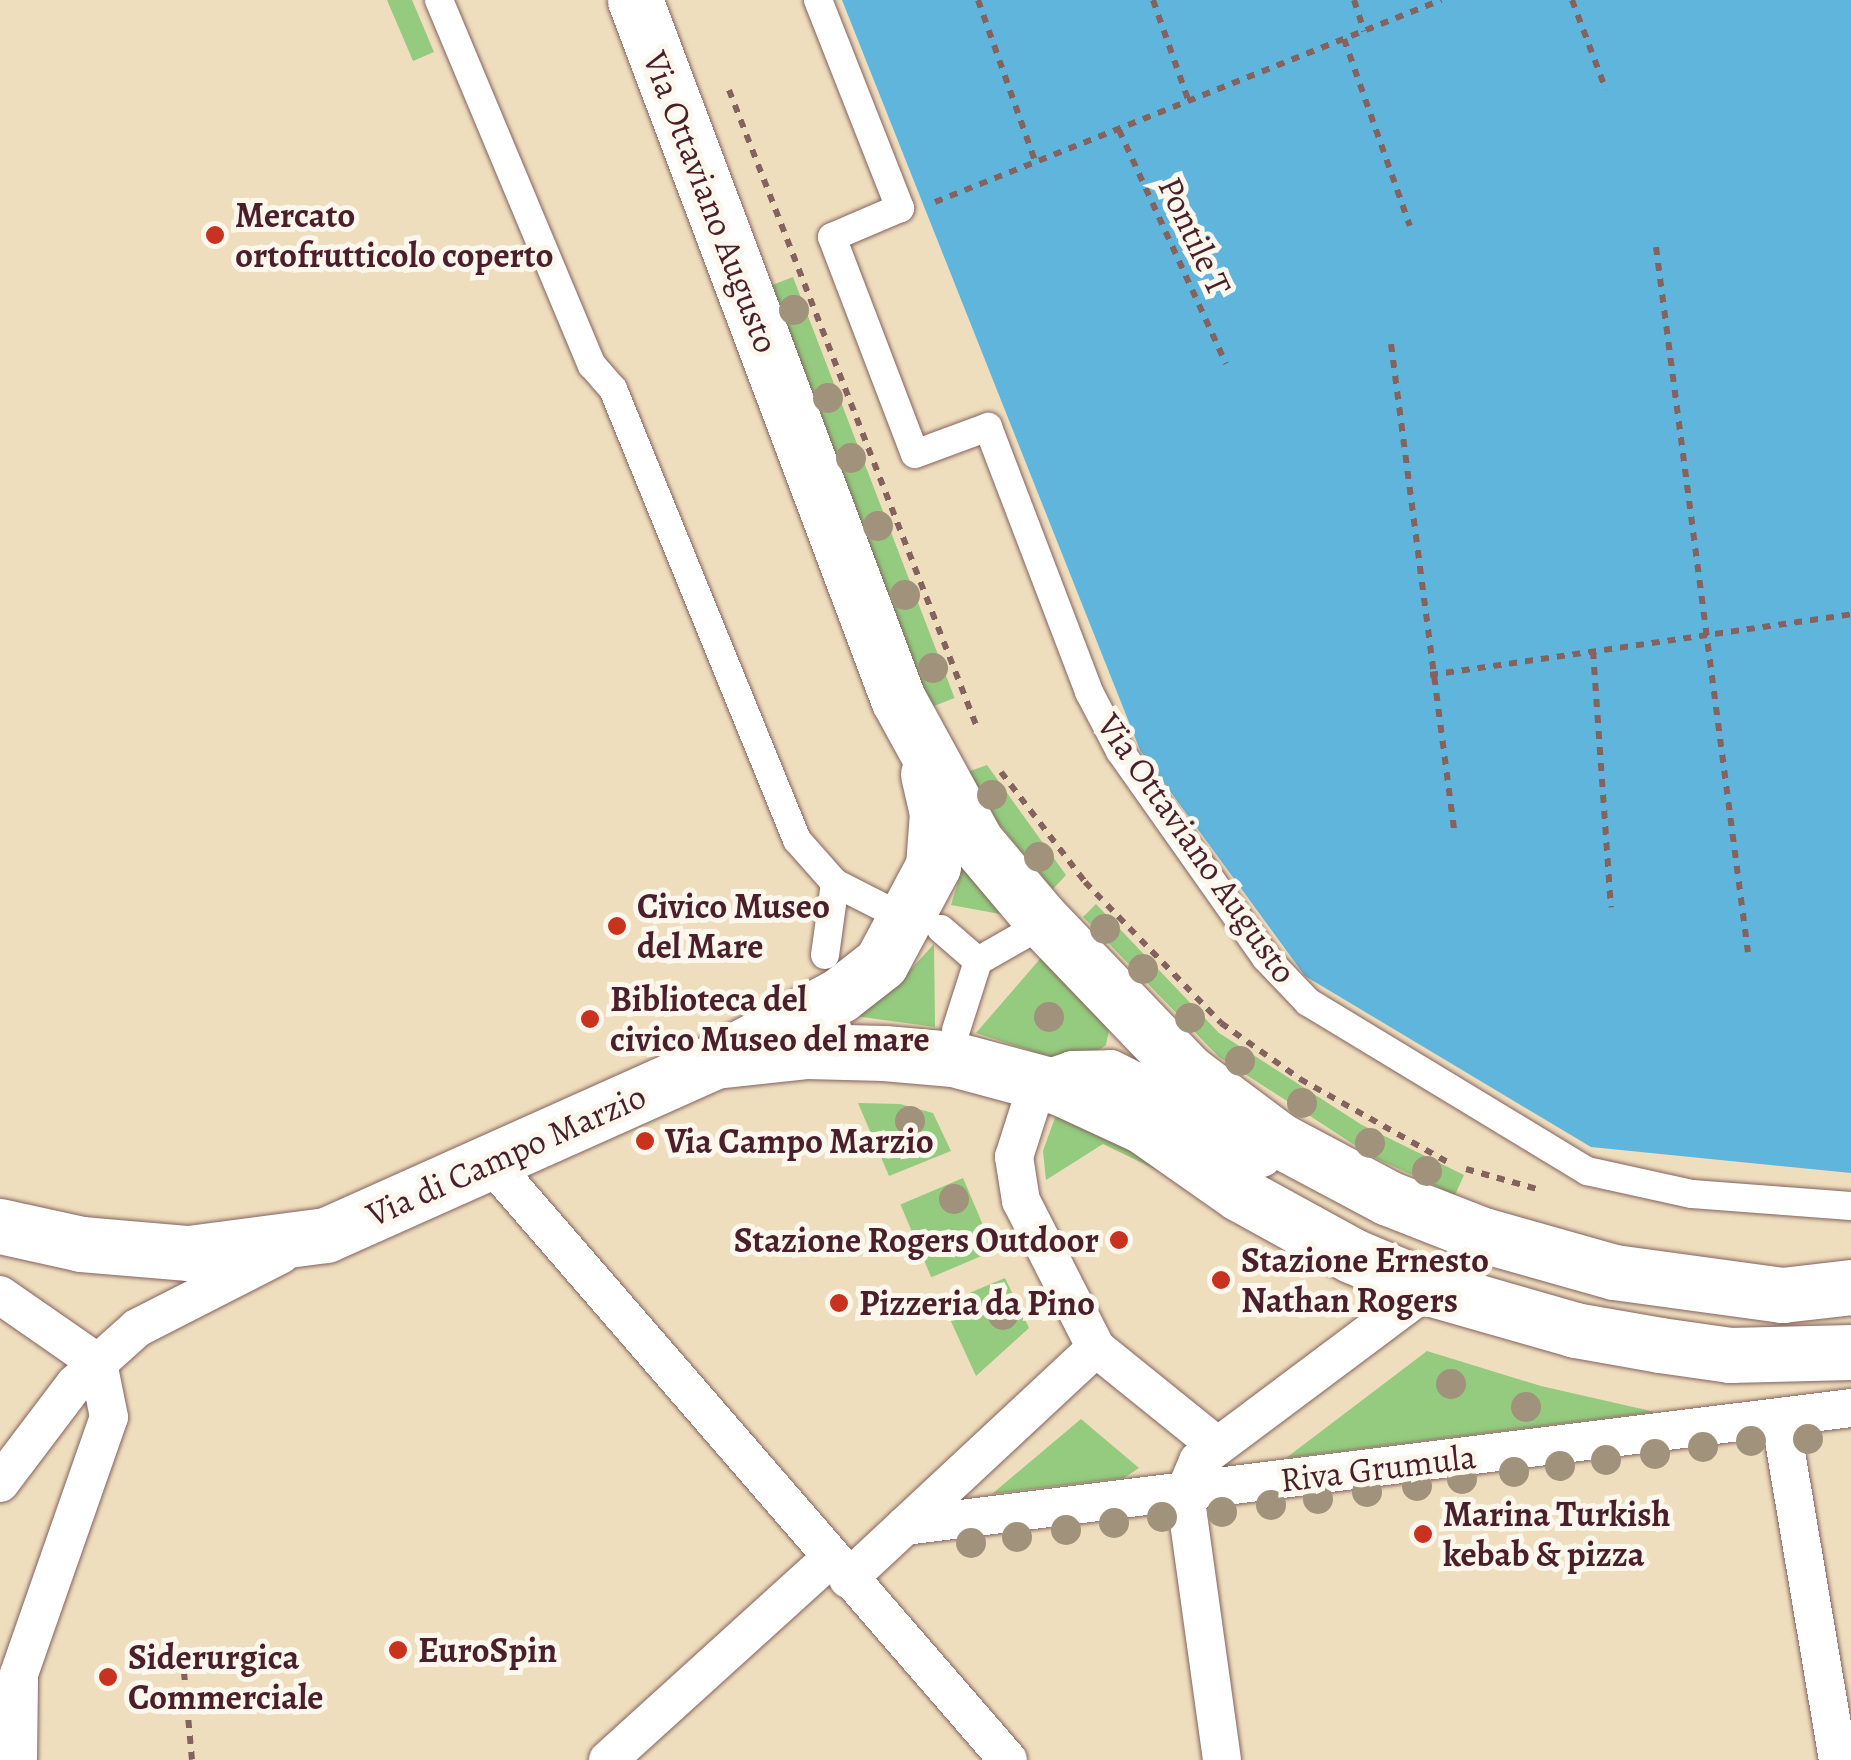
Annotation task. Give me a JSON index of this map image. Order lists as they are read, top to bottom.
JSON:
{
  "streets": {
    "main road": ["Via Ottaviano Augusto", "Via di Campo Marzio"],
    "street": ["Riva Grumula"],
    "path": ["Pontile T"]
  },
  "places": [
    "Mercato ortofrutticolo coperto",
    "Civico Museo del Mare",
    "Biblioteca del civico Museo del mare",
    "Via Campo Marzio",
    "Stazione Rogers Outdoor",
    "Stazione Ernesto Nathan Rogers",
    "Pizzeria da Pino",
    "Marina Turkish kebab & pizza",
    "EuroSpin",
    "Siderurgica Commerciale"
  ]
}
